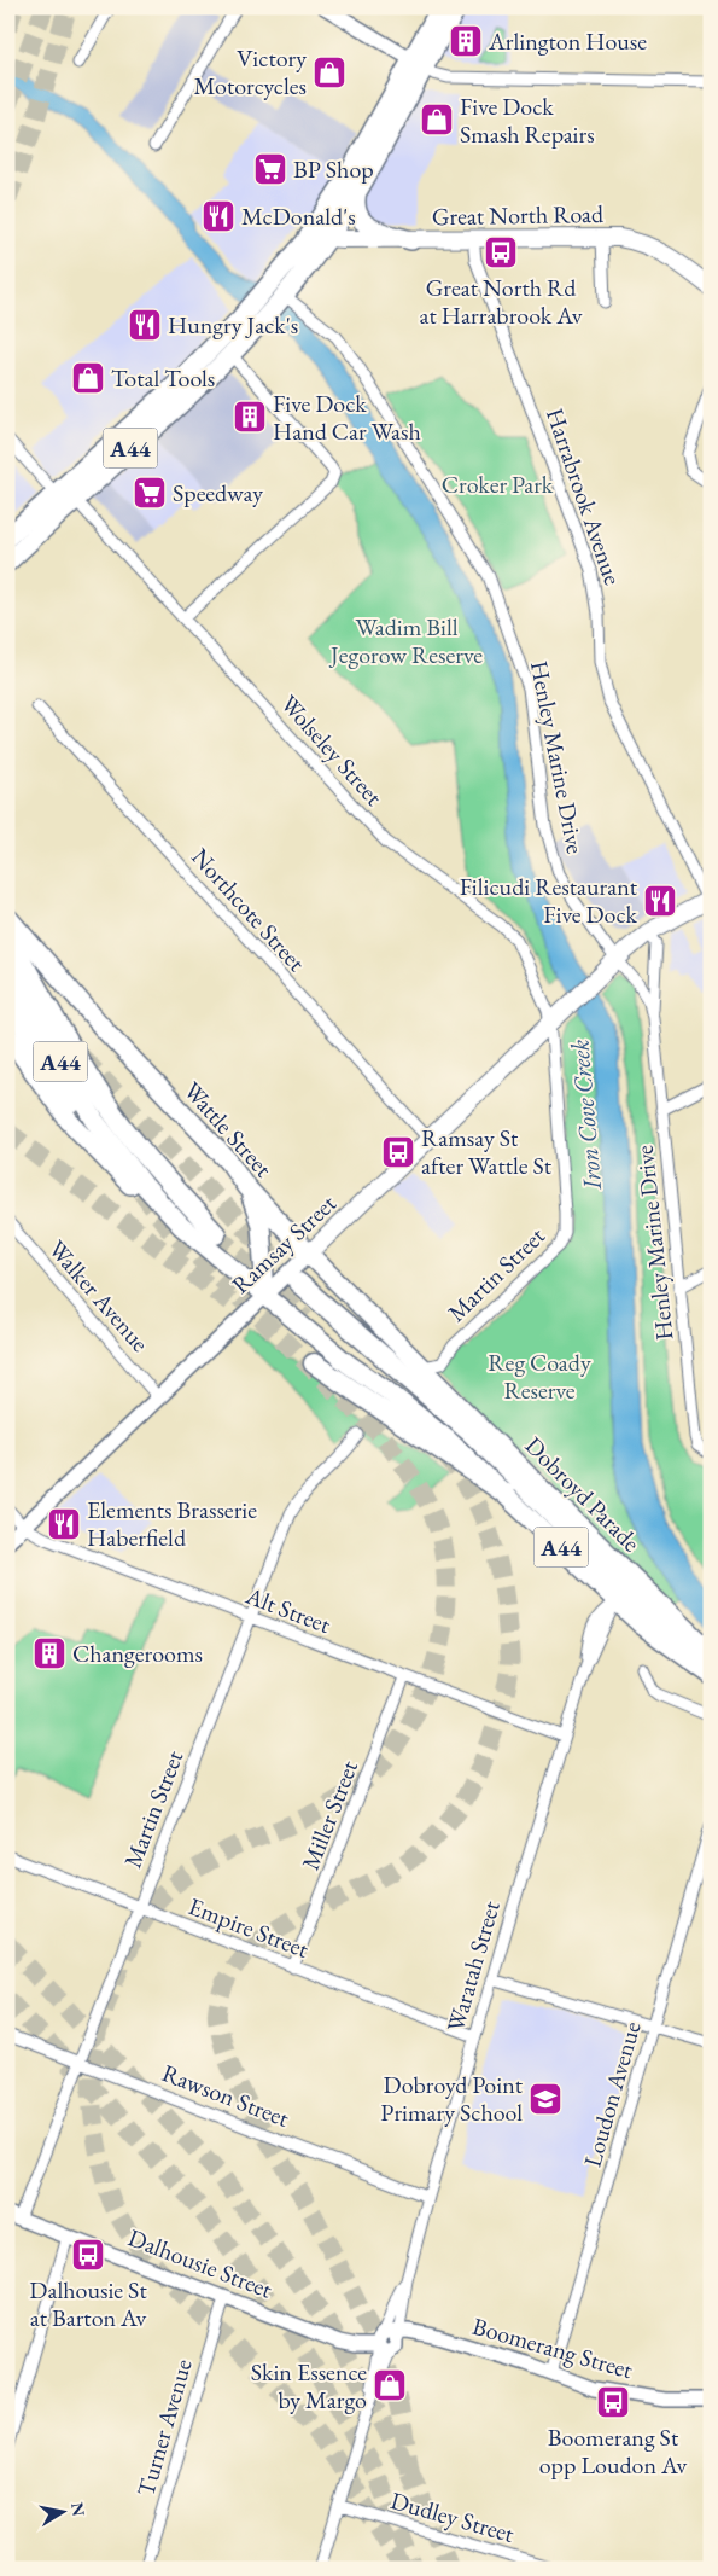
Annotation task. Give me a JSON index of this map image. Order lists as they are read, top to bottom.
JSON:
{
  "streets": {
    "highway": ["A44", "Wattle Street", "Dobroyd Parade"],
    "main road": ["Great North Road", "Ramsay Street"],
    "street": [
      "Harrabrook Avenue",
      "Wolseley Street",
      "Henley Marine Drive",
      "Northcote Street",
      "Martin Street",
      "Walker Avenue",
      "Alt Street",
      "Miller Street",
      "Empire Street",
      "Waratah Street",
      "Loudon Avenue",
      "Rawson Street",
      "Dalhousie Street",
      "Boomerang Street",
      "Turner Avenue",
      "Dudley Street"
    ]
  },
  "crossings": [
    ["Great North Road", "A44"],
    ["Great North Road", "Harrabrook Avenue"],
    ["A44", "Wolseley Street"],
    ["A44", "Henley Marine Drive"],
    ["A44", "Ramsay Street"],
    ["A44", "Dobroyd Parade"],
    ["Harrabrook Avenue", "Ramsay Street"],
    ["Wolseley Street", "Ramsay Street"],
    ["Wolseley Street", "Martin Street"],
    ["Henley Marine Drive", "Ramsay Street"],
    ["Northcote Street", "Ramsay Street"],
    ["Wattle Street", "Ramsay Street"],
    ["Wattle Street", "Martin Street"],
    ["Wattle Street", "Dobroyd Parade"],
    ["Ramsay Street", "Martin Street"],
    ["Ramsay Street", "Walker Avenue"],
    ["Ramsay Street", "Dobroyd Parade"],
    ["Ramsay Street", "Alt Street"],
    ["Martin Street", "Dobroyd Parade"],
    ["Martin Street", "Alt Street"],
    ["Martin Street", "Empire Street"],
    ["Martin Street", "Rawson Street"],
    ["Martin Street", "Dalhousie Street"],
    ["Dobroyd Parade", "Waratah Street"],
    ["Alt Street", "Miller Street"],
    ["Alt Street", "Waratah Street"],
    ["Miller Street", "Empire Street"],
    ["Empire Street", "Waratah Street"],
    ["Waratah Street", "Rawson Street"],
    ["Waratah Street", "Dalhousie Street"],
    ["Waratah Street", "Boomerang Street"],
    ["Waratah Street", "Dudley Street"],
    ["Loudon Avenue", "Boomerang Street"],
    ["Dalhousie Street", "Boomerang Street"],
    ["Dalhousie Street", "Turner Avenue"]
  ],
  "water": ["Iron Cove Creek"],
  "parks": ["Croker Park", "Wadim Bill Jegorow Reserve", "Reg Coady Reserve"],
  "places": {
    "building": ["Arlington House", "Five Dock Hand Car Wash", "Changerooms"],
    "shop": [
      "Victory Motorcycles",
      "Five Dock Smash Repairs",
      "Total Tools",
      "Skin Essence by Margo"
    ],
    "supermarket": ["BP Shop", "Speedway"],
    "restaurant": [
      "McDonald's",
      "Hungry Jack's",
      "Filicudi Restaurant Five Dock",
      "Elements Brasserie Haberfield"
    ],
    "bus stop": [
      "Great North Rd at Harrabrook Av",
      "Ramsay St after Wattle St",
      "Dalhousie St at Barton Av",
      "Boomerang St opp Loudon Av"
    ],
    "school or university": ["Dobroyd Point Primary School"]
  },
  "north": "right"
}
